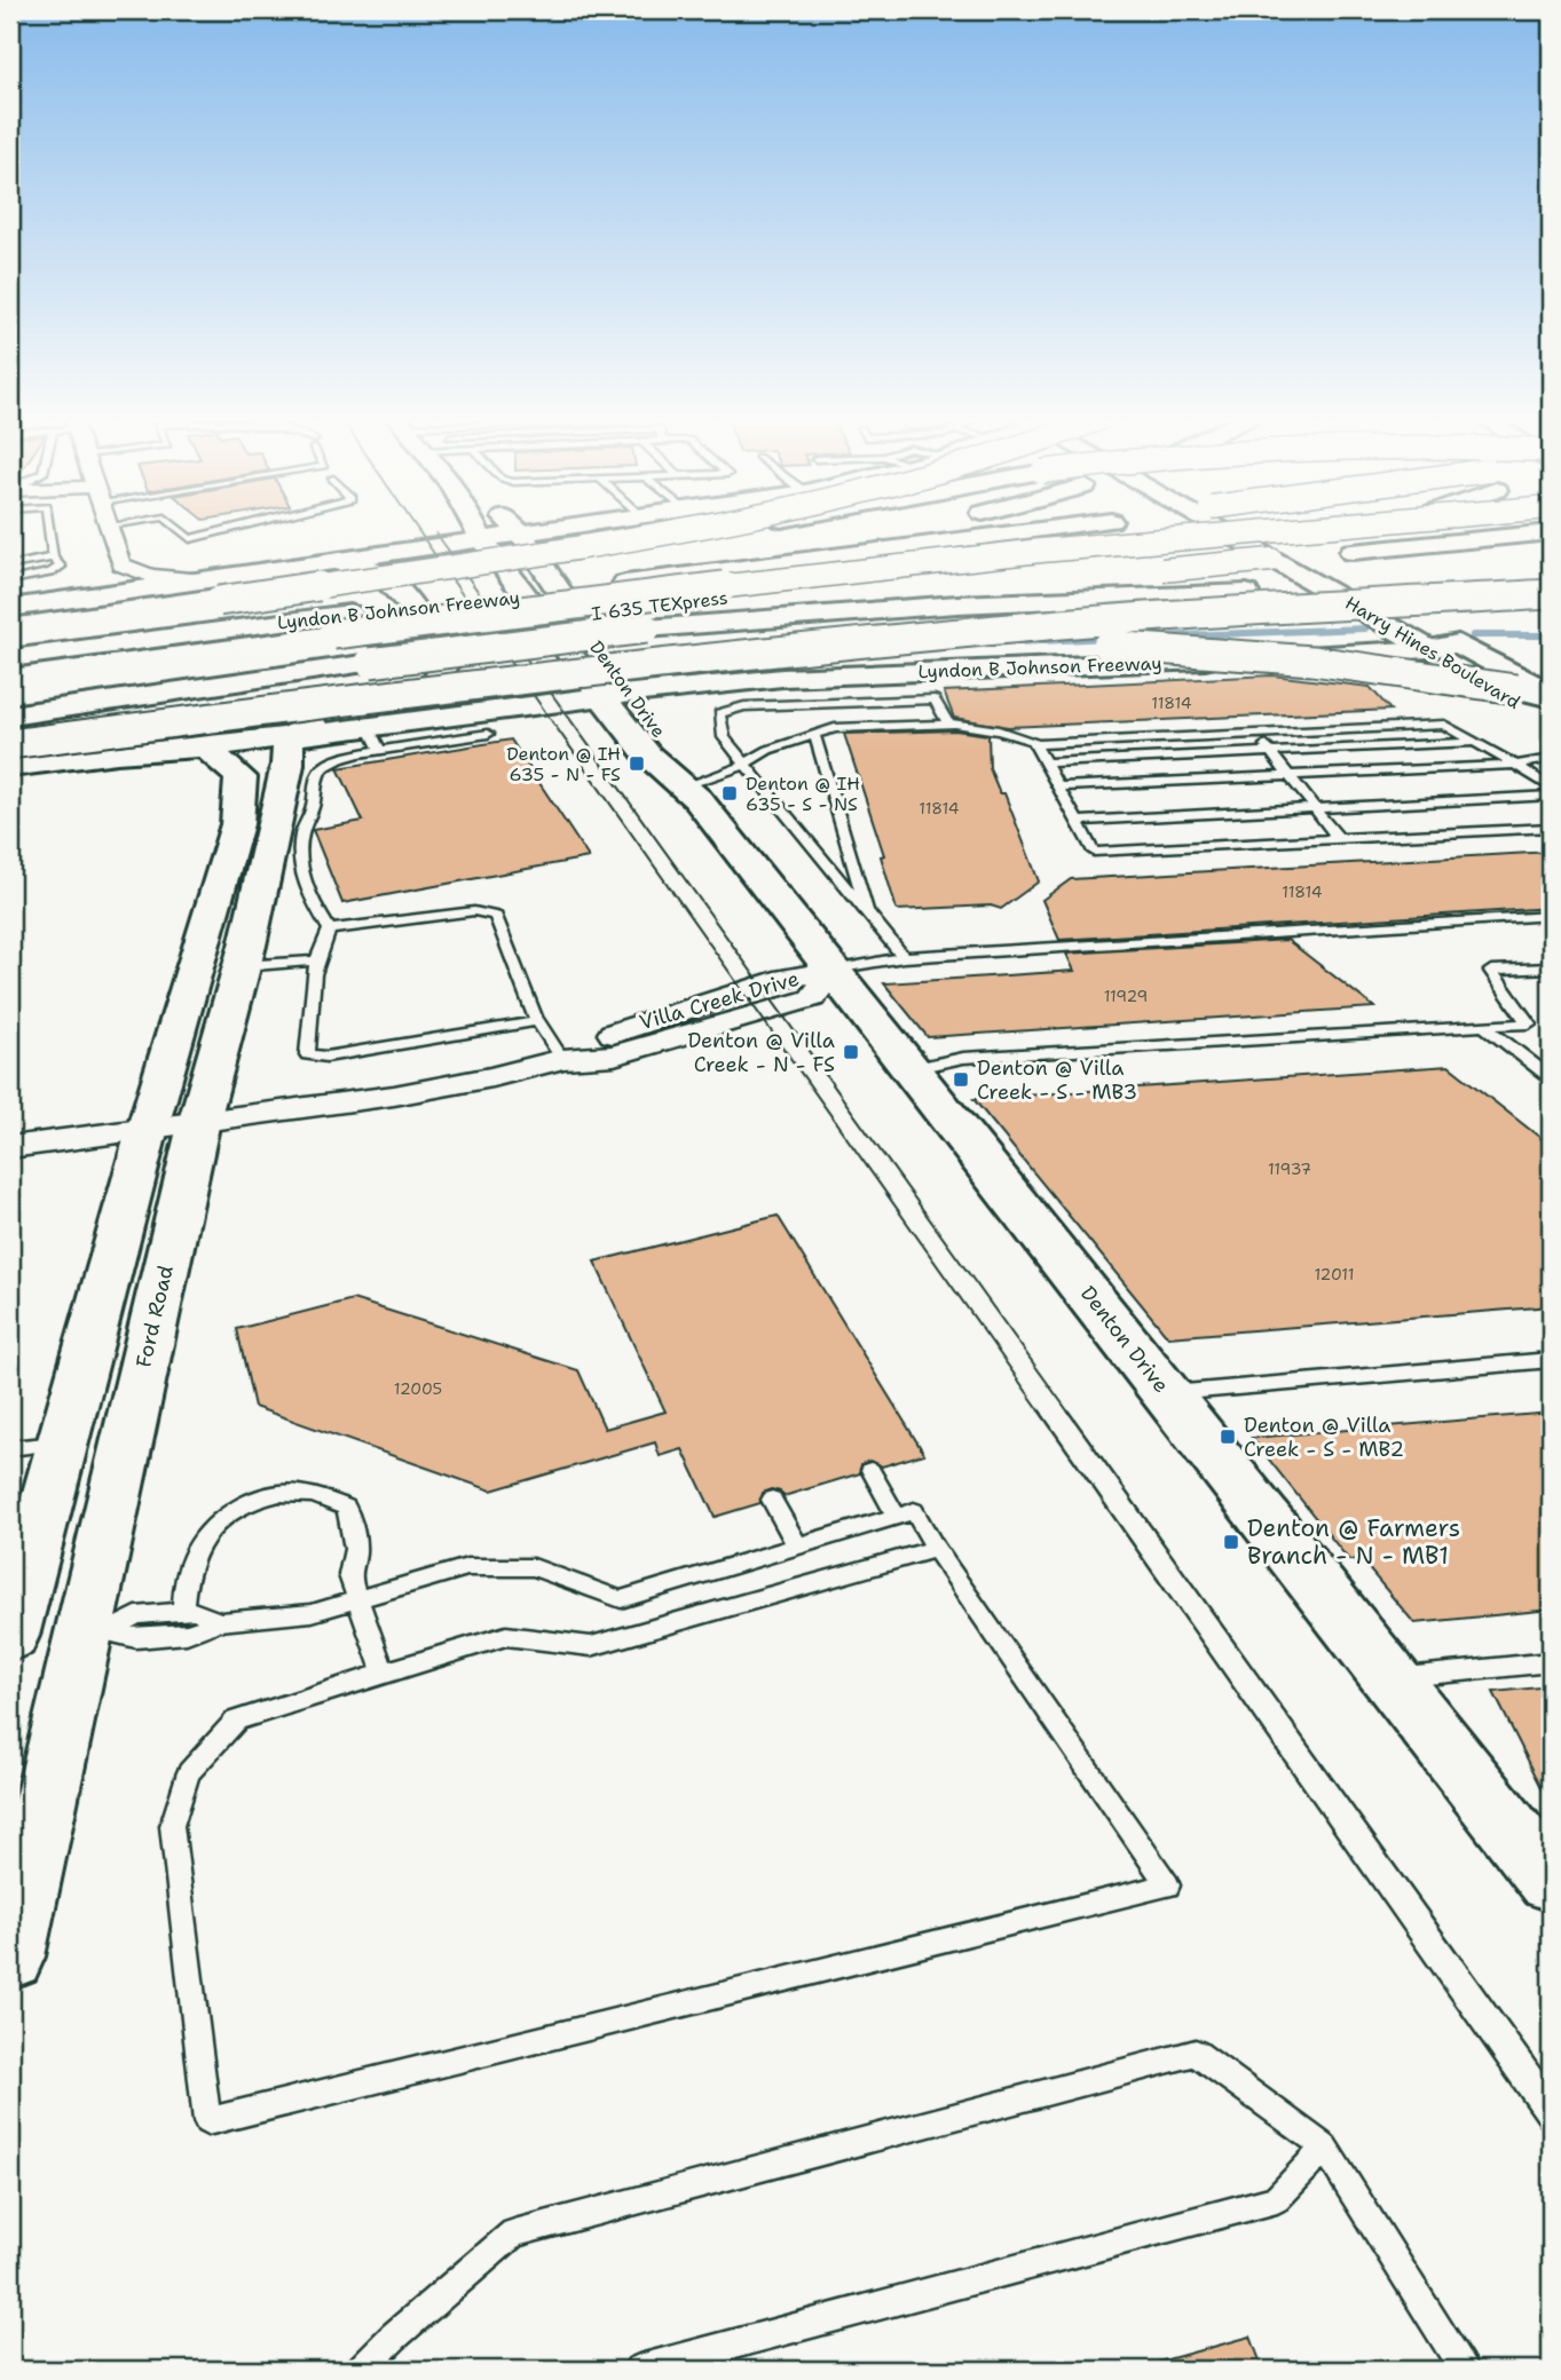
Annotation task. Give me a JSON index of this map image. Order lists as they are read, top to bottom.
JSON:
{
  "streets": {
    "main road": [
      "I 635 TEXpress",
      "Lyndon B Johnson Freeway",
      "Harry Hines Boulevard",
      "Denton Drive",
      "Ford Road"
    ],
    "street": ["Villa Creek Drive"]
  },
  "crossings": [
    ["I 635 TEXpress", "Lyndon B Johnson Freeway"],
    ["Lyndon B Johnson Freeway", "Harry Hines Boulevard"],
    ["Lyndon B Johnson Freeway", "Denton Drive"],
    ["Denton Drive", "Villa Creek Drive"],
    ["Villa Creek Drive", "Ford Road"]
  ],
  "places": {
    "transit": [
      "Denton @ IH 635 - N - FS",
      "Denton @ IH 635 - S - NS",
      "Denton @ Villa Creek - N - FS",
      "Denton @ Villa Creek - S - MB3",
      "Denton @ Villa Creek - S - MB2",
      "Denton @ Farmers Branch - N - MB1"
    ]
  },
  "house_numbers": [
    "11814",
    "11814",
    "11814",
    "11929",
    "11937",
    "12011",
    "12005"
  ]
}
